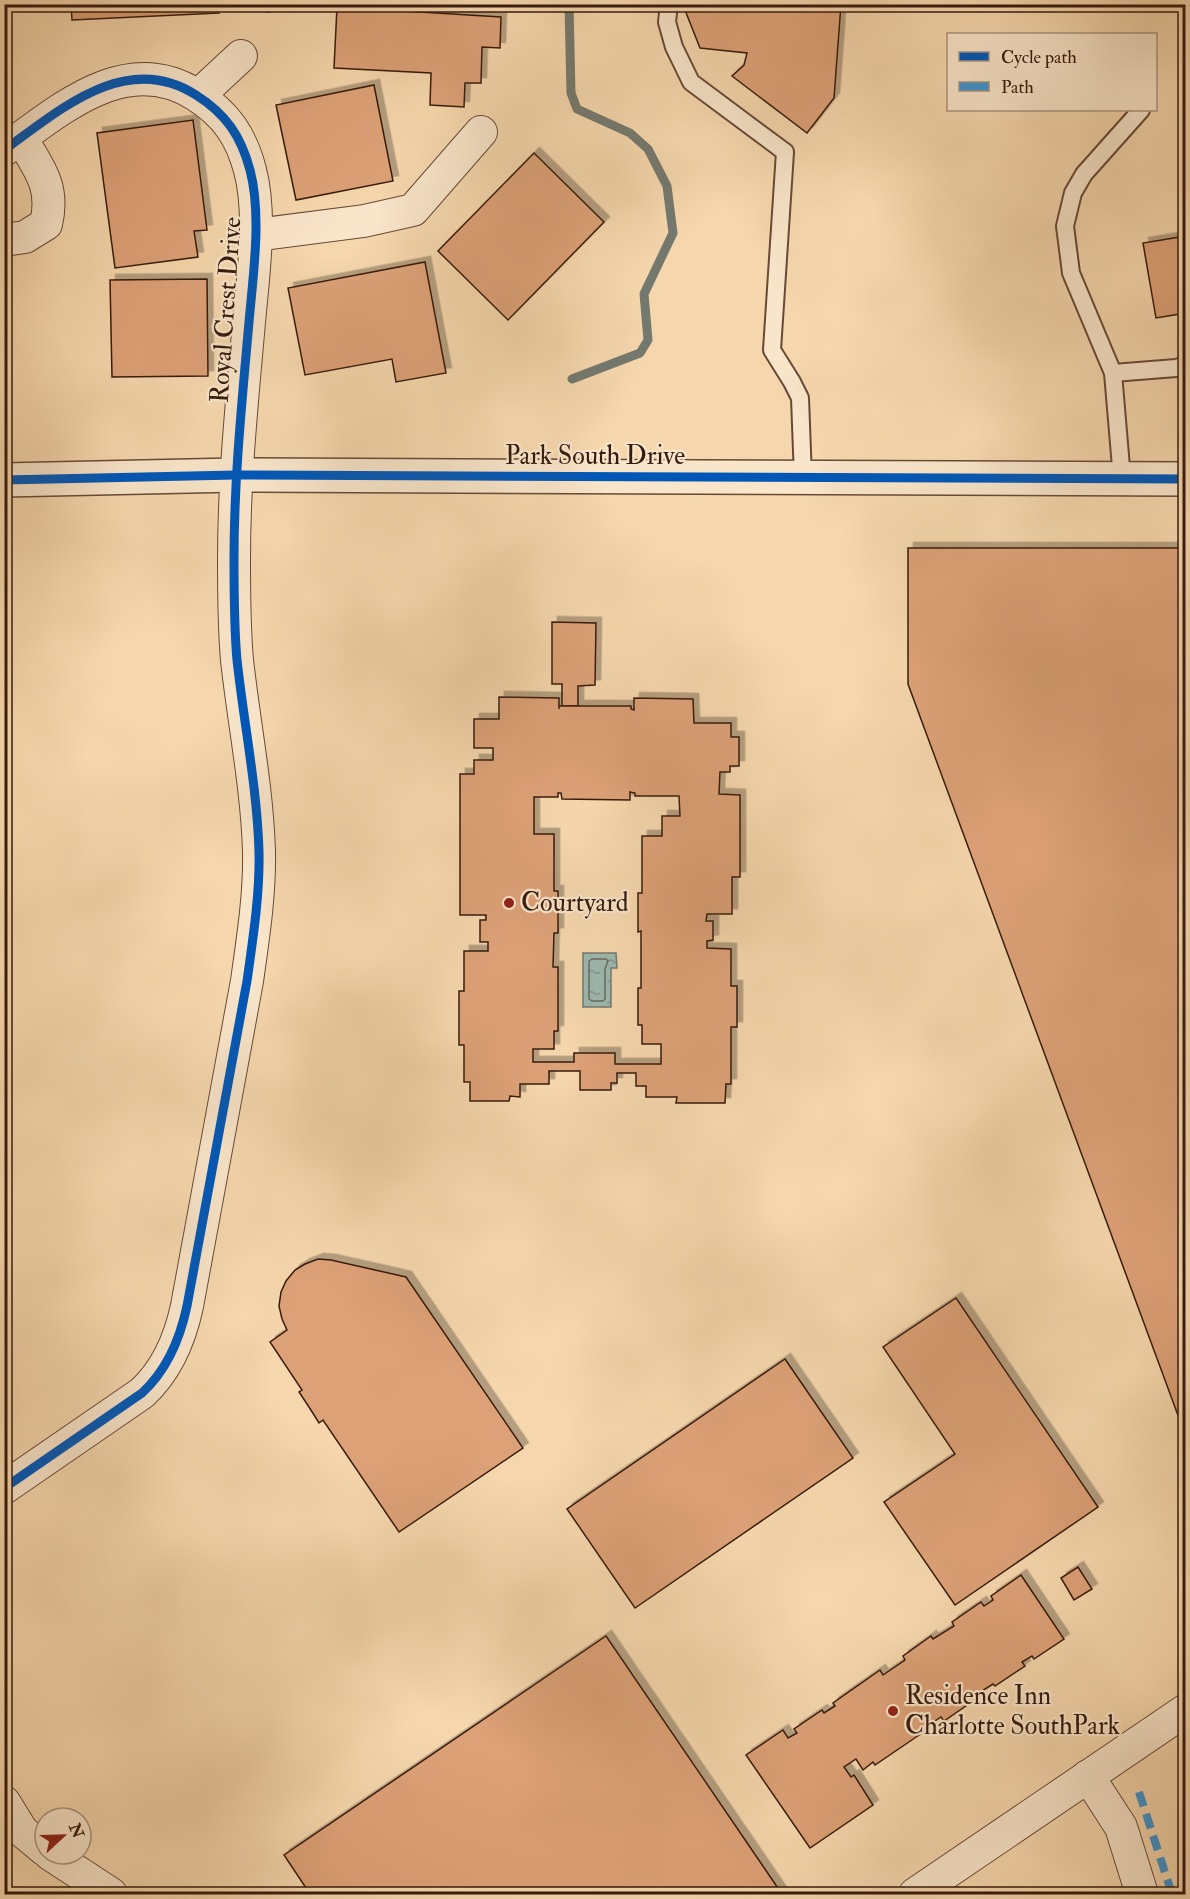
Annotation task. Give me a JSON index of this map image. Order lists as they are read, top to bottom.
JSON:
{
  "streets": {
    "street": ["Royal Crest Drive", "Park South Drive"]
  },
  "crossings": [
    ["Royal Crest Drive", "Park South Drive"]
  ],
  "places": ["Courtyard", "Residence Inn Charlotte SouthPark"],
  "legend": ["Cycle path", "Path"],
  "north": "right"
}
